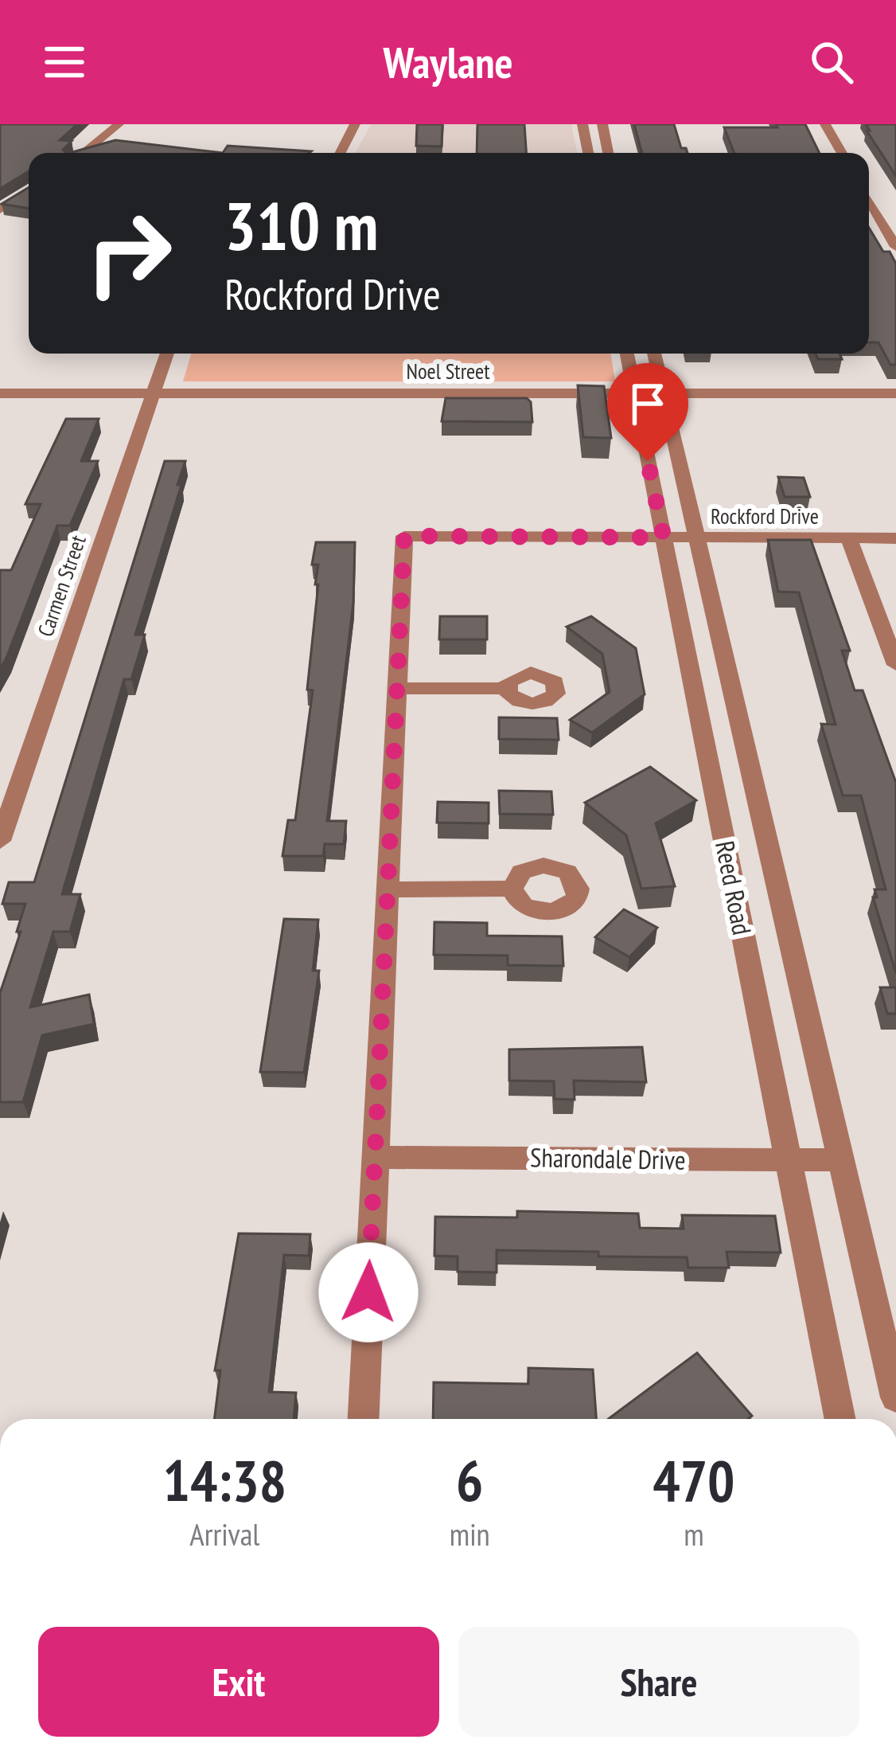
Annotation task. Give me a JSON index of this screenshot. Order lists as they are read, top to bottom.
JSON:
{
  "streets": {
    "street": [
      "Noel Street",
      "Rockford Drive",
      "Carmen Street",
      "Reed Road",
      "Sharondale Drive"
    ]
  },
  "crossings": [
    ["Noel Street", "Carmen Street"],
    ["Noel Street", "Reed Road"],
    ["Rockford Drive", "Reed Road"],
    ["Reed Road", "Sharondale Drive"]
  ],
  "page": {
    "header": "Waylane",
    "turn": ["310 m", "Rockford Drive"],
    "eta": [
      "14:38",
      "Arrival",
      "6",
      "min",
      "470",
      "m"
    ],
    "buttons": ["Exit", "Share"]
  }
}
